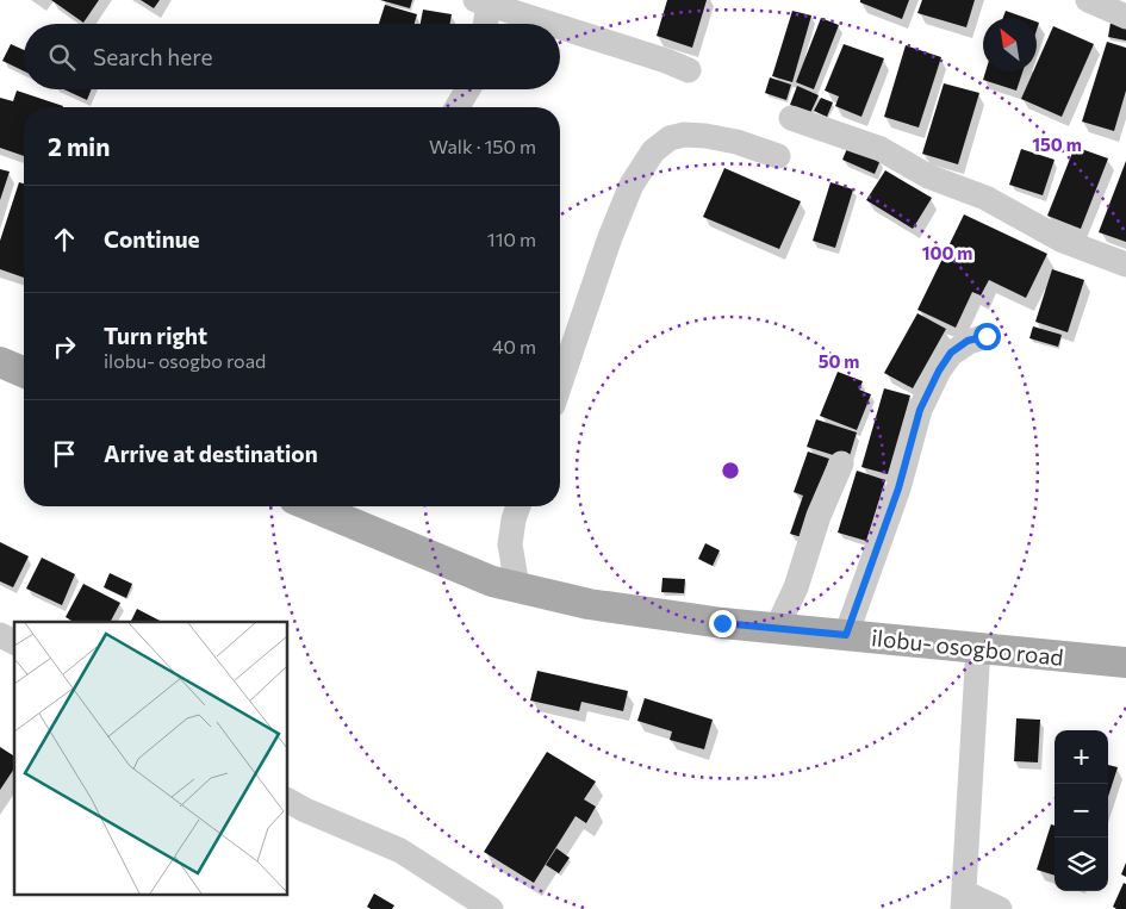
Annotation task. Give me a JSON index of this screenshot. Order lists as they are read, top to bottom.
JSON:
{
  "streets": {
    "main road": ["ilobu- osogbo road"]
  },
  "north": "top left",
  "page": {
    "search": "Search here",
    "heading": ["2 min", "Walk · 150 m"],
    "list": [
      ["Continue", "110 m"],
      ["Turn right", "ilobu- osogbo road", "40 m"],
      "Arrive at destination"
    ],
    "map_buttons": ["+", "−"]
  },
  "rings": ["150 m", "100 m", "50 m"]
}
